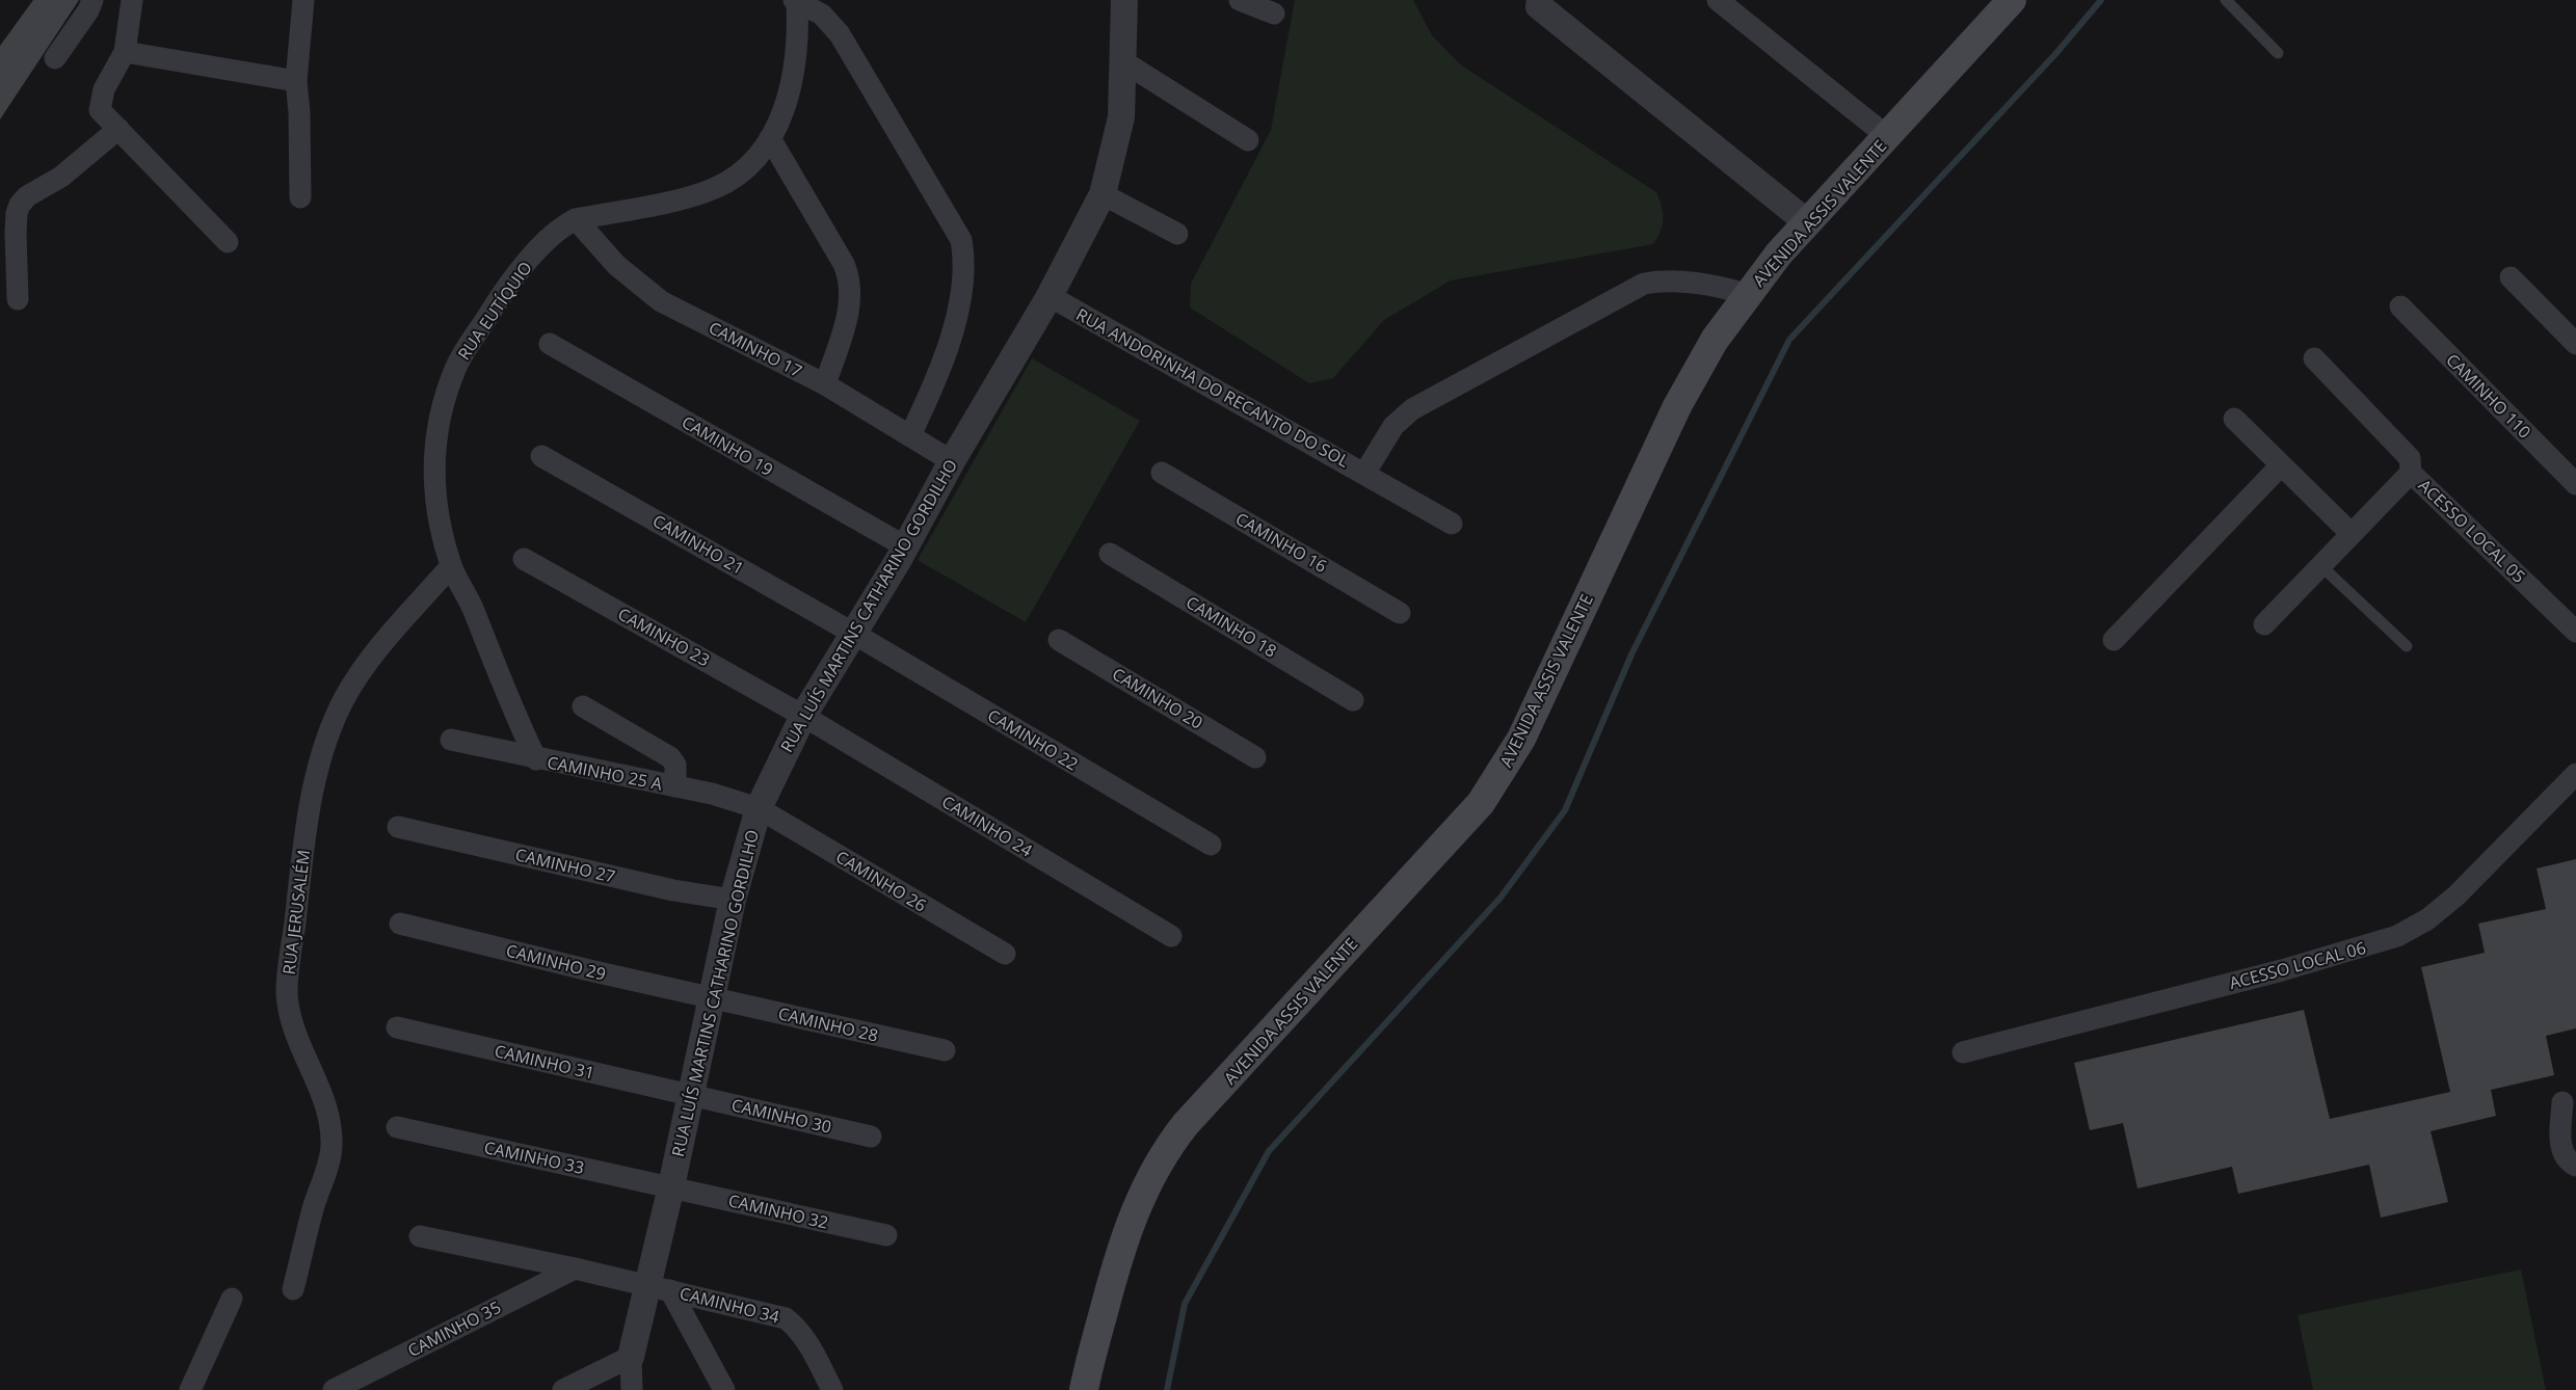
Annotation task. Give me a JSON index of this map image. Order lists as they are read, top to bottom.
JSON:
{
  "streets": {
    "main road": ["AVENIDA ASSIS VALENTE"],
    "street": [
      "RUA EUTÍQUIO",
      "CAMINHO 17",
      "RUA ANDORINHA DO RECANTO DO SOL",
      "CAMINHO 110",
      "CAMINHO 19",
      "ACESSO LOCAL 05",
      "CAMINHO 16",
      "CAMINHO 21",
      "RUA LUÍS MARTINS CATHARINO GORDILHO",
      "CAMINHO 18",
      "CAMINHO 23",
      "CAMINHO 20",
      "CAMINHO 22",
      "CAMINHO 25 A",
      "CAMINHO 24",
      "CAMINHO 27",
      "CAMINHO 26",
      "RUA JERUSALÉM",
      "CAMINHO 29",
      "ACESSO LOCAL 06",
      "CAMINHO 28",
      "CAMINHO 31",
      "CAMINHO 30",
      "CAMINHO 33",
      "CAMINHO 32",
      "CAMINHO 34",
      "CAMINHO 35"
    ]
  },
  "crossings": [
    ["AVENIDA ASSIS VALENTE", "RUA ANDORINHA DO RECANTO DO SOL"],
    ["RUA EUTÍQUIO", "CAMINHO 17"],
    ["RUA EUTÍQUIO", "CAMINHO 25 A"],
    ["RUA EUTÍQUIO", "RUA JERUSALÉM"],
    ["CAMINHO 17", "RUA LUÍS MARTINS CATHARINO GORDILHO"],
    ["RUA ANDORINHA DO RECANTO DO SOL", "RUA LUÍS MARTINS CATHARINO GORDILHO"],
    ["CAMINHO 19", "RUA LUÍS MARTINS CATHARINO GORDILHO"],
    ["CAMINHO 21", "RUA LUÍS MARTINS CATHARINO GORDILHO"],
    ["CAMINHO 21", "CAMINHO 22"],
    ["RUA LUÍS MARTINS CATHARINO GORDILHO", "CAMINHO 23"],
    ["RUA LUÍS MARTINS CATHARINO GORDILHO", "CAMINHO 22"],
    ["RUA LUÍS MARTINS CATHARINO GORDILHO", "CAMINHO 25 A"],
    ["RUA LUÍS MARTINS CATHARINO GORDILHO", "CAMINHO 24"],
    ["RUA LUÍS MARTINS CATHARINO GORDILHO", "CAMINHO 27"],
    ["RUA LUÍS MARTINS CATHARINO GORDILHO", "CAMINHO 26"],
    ["RUA LUÍS MARTINS CATHARINO GORDILHO", "CAMINHO 29"],
    ["RUA LUÍS MARTINS CATHARINO GORDILHO", "CAMINHO 28"],
    ["RUA LUÍS MARTINS CATHARINO GORDILHO", "CAMINHO 31"],
    ["RUA LUÍS MARTINS CATHARINO GORDILHO", "CAMINHO 30"],
    ["RUA LUÍS MARTINS CATHARINO GORDILHO", "CAMINHO 33"],
    ["RUA LUÍS MARTINS CATHARINO GORDILHO", "CAMINHO 32"],
    ["RUA LUÍS MARTINS CATHARINO GORDILHO", "CAMINHO 34"],
    ["CAMINHO 23", "CAMINHO 24"],
    ["CAMINHO 25 A", "CAMINHO 26"],
    ["CAMINHO 29", "CAMINHO 28"],
    ["CAMINHO 31", "CAMINHO 30"],
    ["CAMINHO 33", "CAMINHO 32"]
  ]
}
